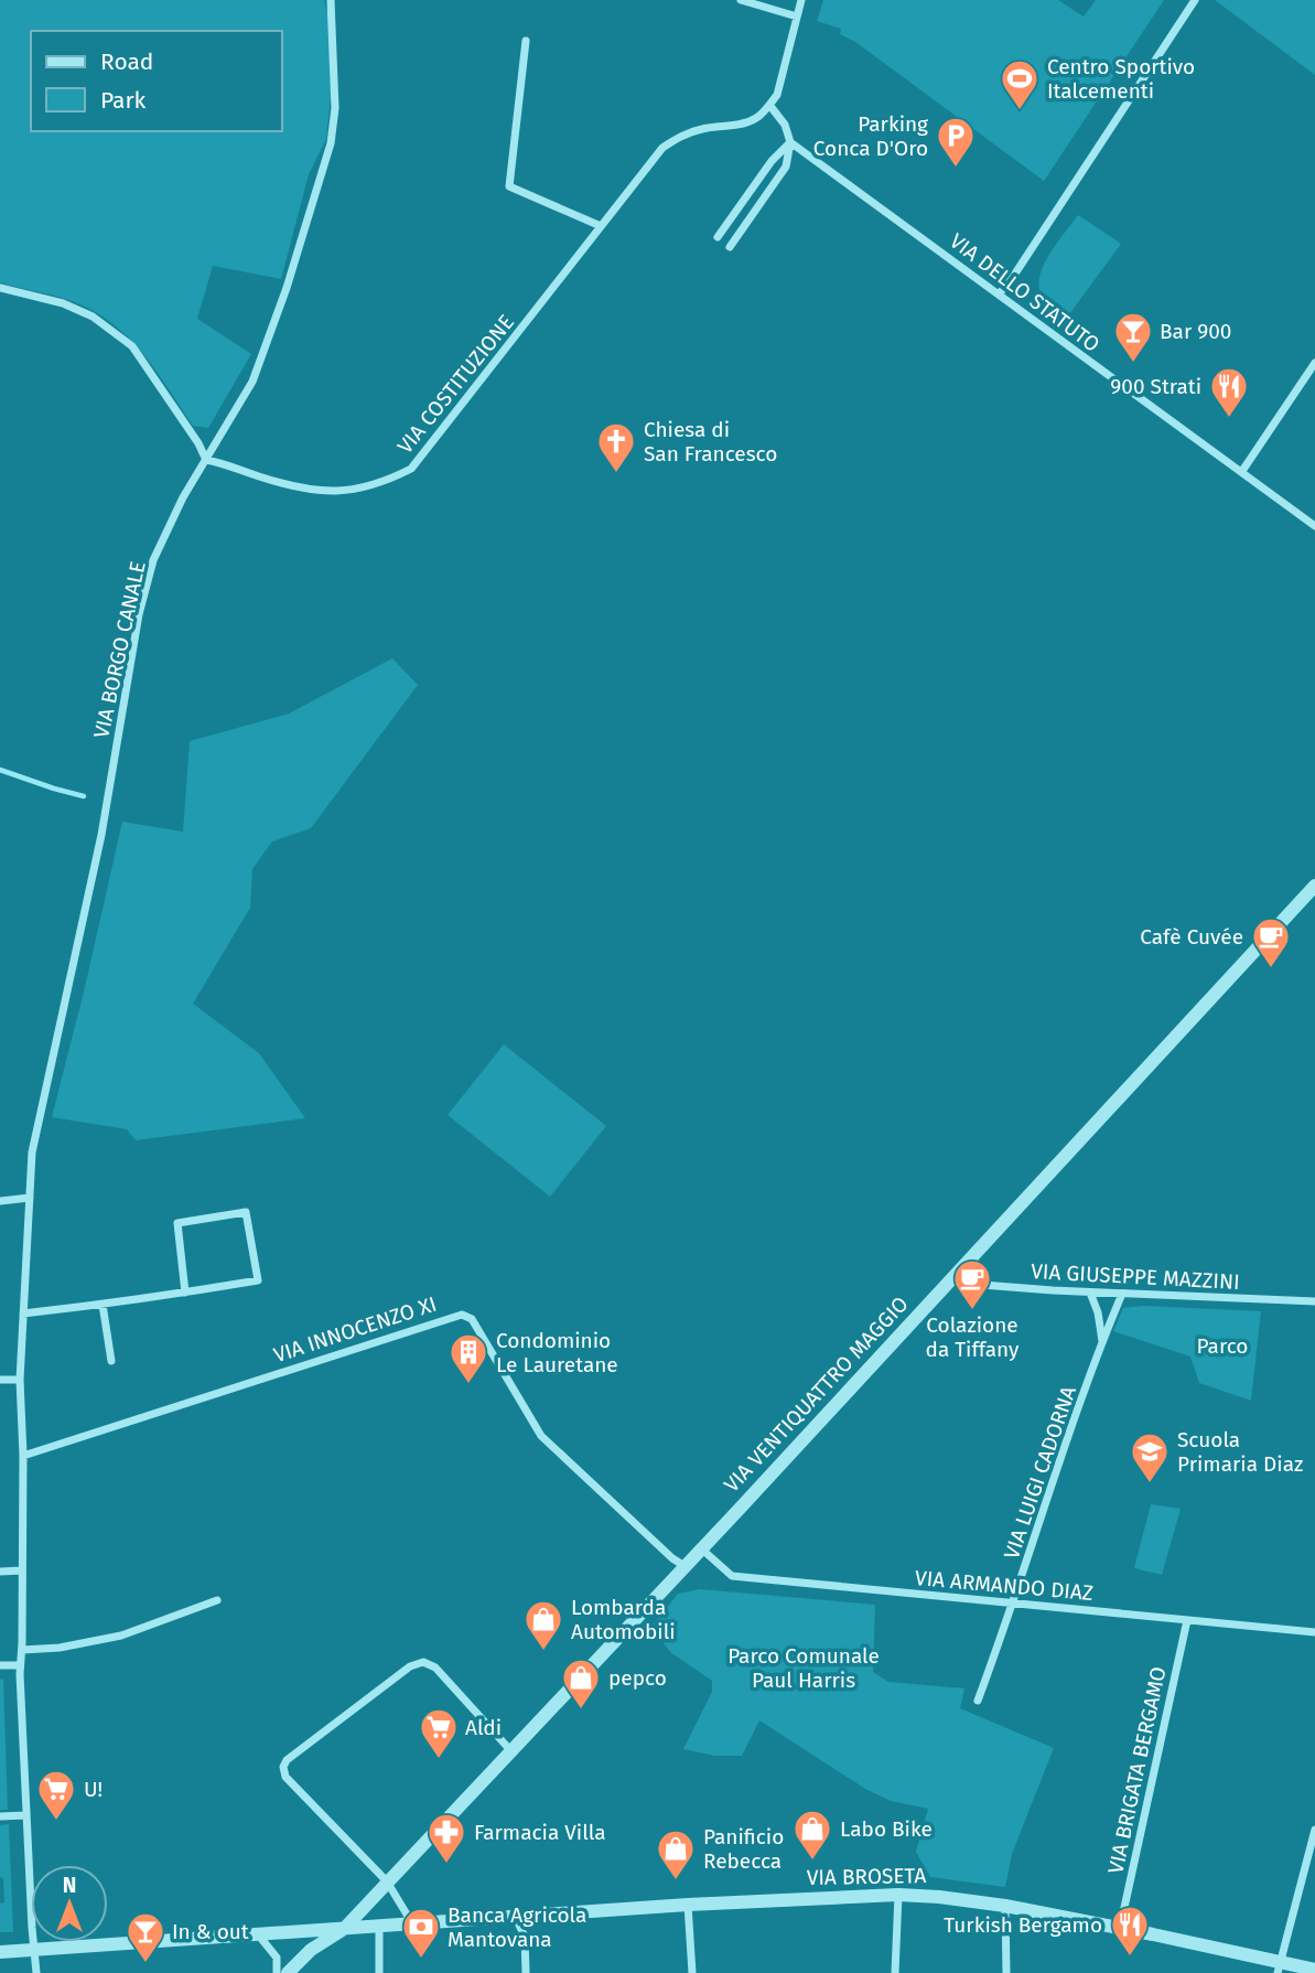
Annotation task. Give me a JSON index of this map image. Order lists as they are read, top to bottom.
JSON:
{
  "streets": {
    "street": [
      "VIA DELLO STATUTO",
      "VIA COSTITUZIONE",
      "VIA BORGO CANALE",
      "VIA GIUSEPPE MAZZINI",
      "VIA INNOCENZO XI",
      "VIA VENTIQUATTRO MAGGIO",
      "VIA LUIGI CADORNA",
      "VIA ARMANDO DIAZ",
      "VIA BRIGATA BERGAMO",
      "VIA BROSETA"
    ]
  },
  "crossings": [
    ["VIA DELLO STATUTO", "VIA COSTITUZIONE"],
    ["VIA COSTITUZIONE", "VIA BORGO CANALE"],
    ["VIA BORGO CANALE", "VIA INNOCENZO XI"],
    ["VIA BORGO CANALE", "VIA BROSETA"],
    ["VIA GIUSEPPE MAZZINI", "VIA VENTIQUATTRO MAGGIO"],
    ["VIA GIUSEPPE MAZZINI", "VIA LUIGI CADORNA"],
    ["VIA INNOCENZO XI", "VIA VENTIQUATTRO MAGGIO"],
    ["VIA VENTIQUATTRO MAGGIO", "VIA ARMANDO DIAZ"],
    ["VIA VENTIQUATTRO MAGGIO", "VIA BROSETA"],
    ["VIA LUIGI CADORNA", "VIA ARMANDO DIAZ"],
    ["VIA ARMANDO DIAZ", "VIA BRIGATA BERGAMO"],
    ["VIA BRIGATA BERGAMO", "VIA BROSETA"]
  ],
  "parks": ["Parco", "Parco Comunale Paul Harris"],
  "places": {
    "sports": ["Centro Sportivo Italcementi"],
    "parking": ["Parking Conca D'Oro"],
    "bar": ["Bar 900", "In & out"],
    "restaurant": ["900 Strati", "Turkish Bergamo"],
    "church": ["Chiesa di San Francesco"],
    "cafe": ["Cafè Cuvée", "Colazione da Tiffany"],
    "building": ["Condominio Le Lauretane"],
    "school or university": ["Scuola Primaria Diaz"],
    "shop": [
      "Lombarda Automobili",
      "pepco",
      "Labo Bike",
      "Panificio Rebecca"
    ],
    "supermarket": ["Aldi", "U!"],
    "pharmacy": ["Farmacia Villa"],
    "bank": ["Banca Agricola Mantovana"]
  },
  "legend": ["Road", "Park"],
  "north": "top"
}
